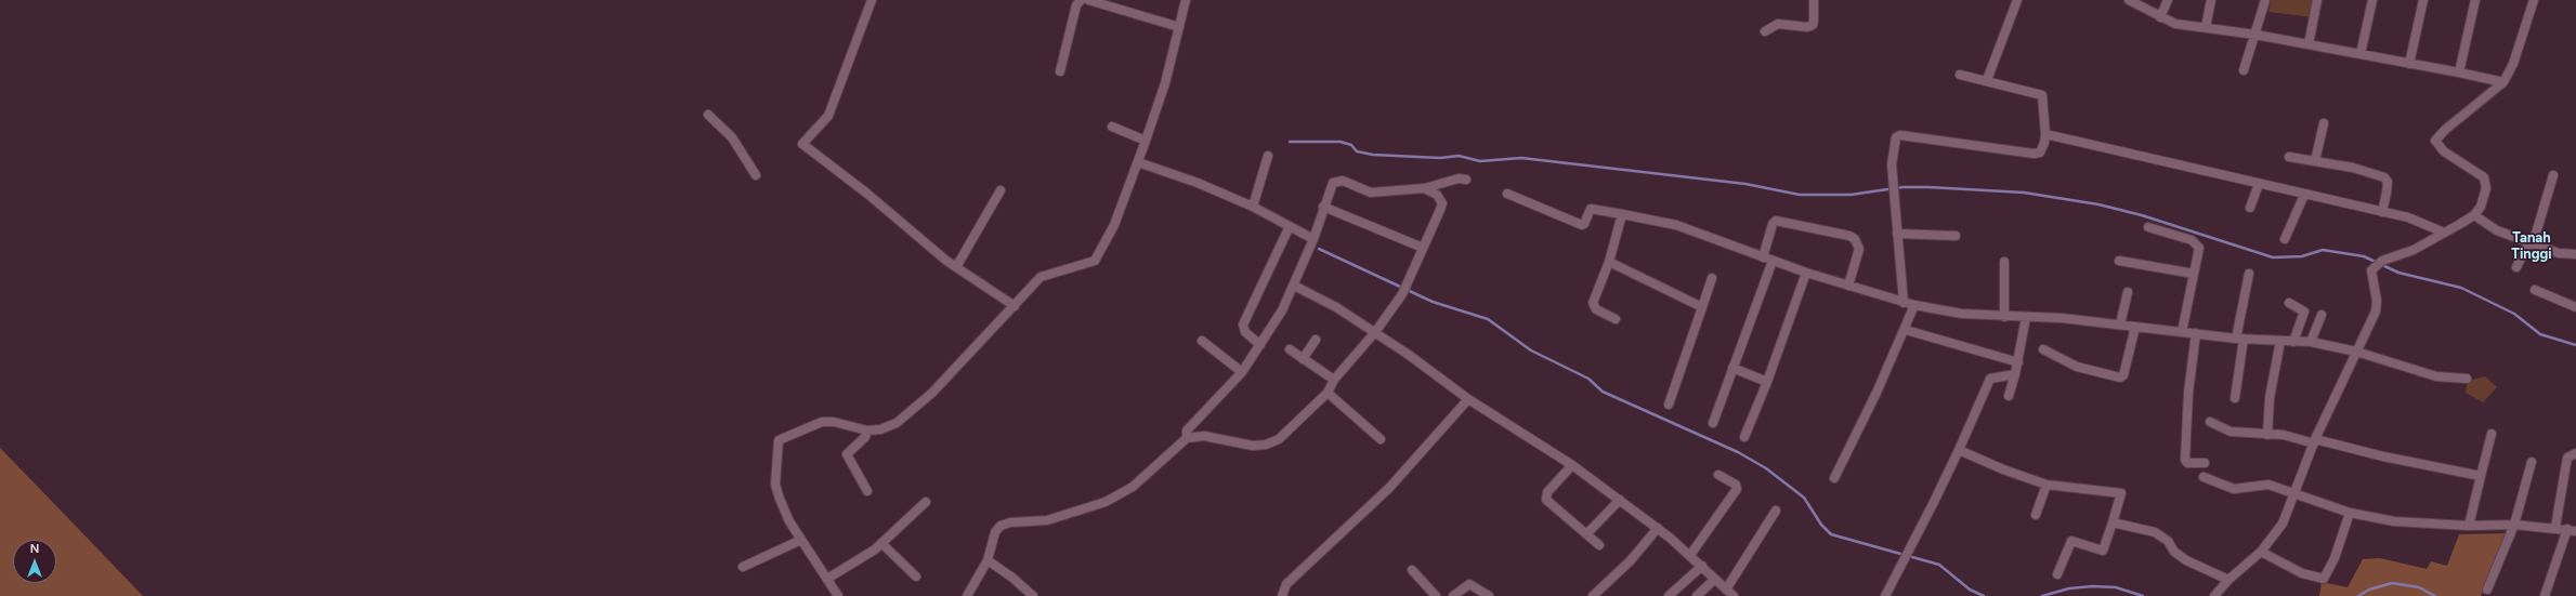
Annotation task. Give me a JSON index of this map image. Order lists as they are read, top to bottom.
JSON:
{
  "districts": ["Tanah Tinggi"],
  "north": "top"
}
